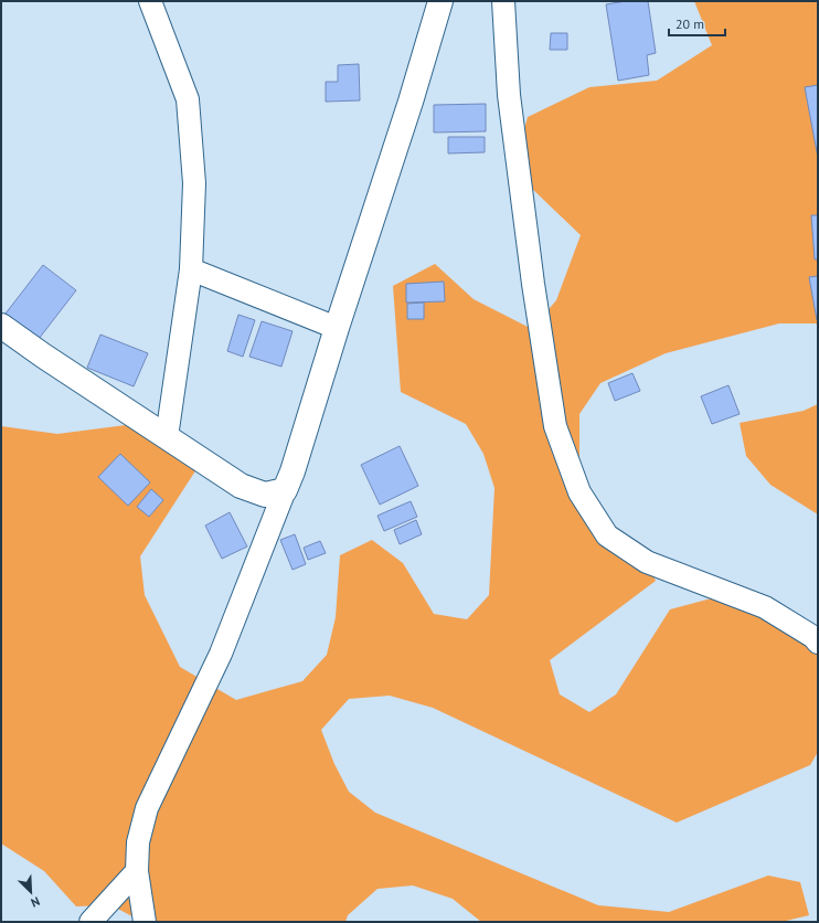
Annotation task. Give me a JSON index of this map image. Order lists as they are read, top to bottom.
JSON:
{
  "scale_bar": "20 m",
  "north": "bottom right"
}
